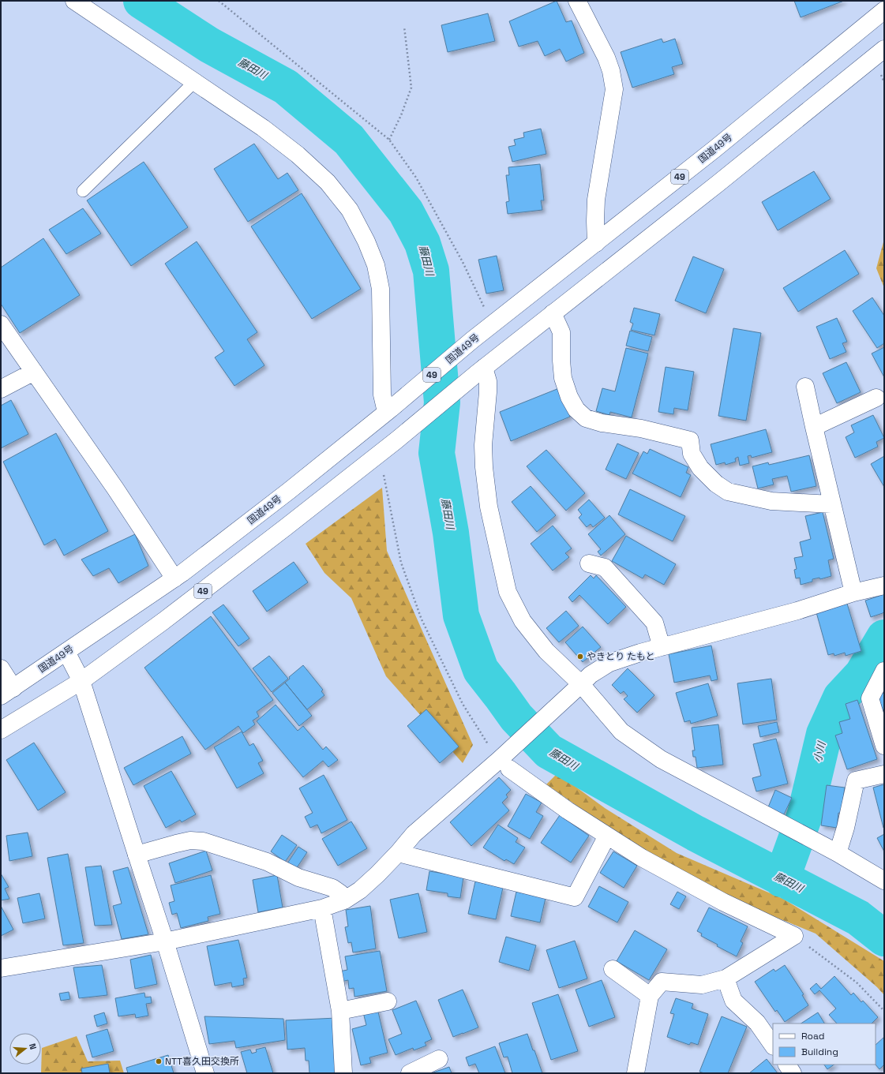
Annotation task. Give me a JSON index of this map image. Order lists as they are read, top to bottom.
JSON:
{
  "streets": {
    "main road": ["国道49号", "49"]
  },
  "water": ["藤田川", "小川"],
  "places": ["やきとり たもと", "NTT喜久田交換所"],
  "legend": ["Road", "Building"],
  "north": "right"
}
